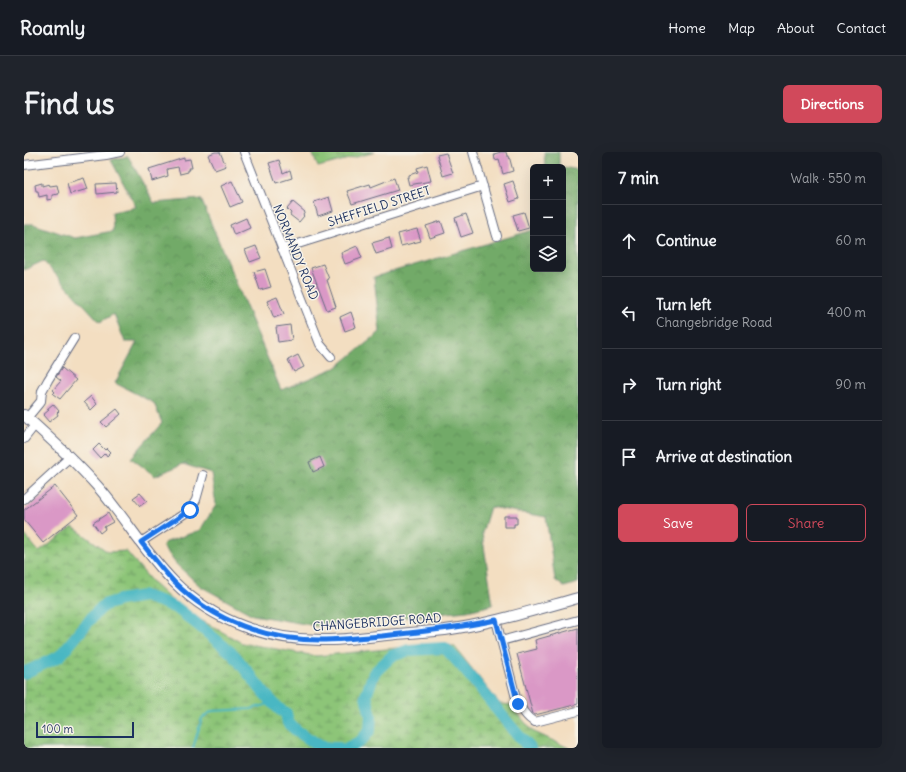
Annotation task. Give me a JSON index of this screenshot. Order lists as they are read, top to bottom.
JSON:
{
  "streets": {
    "main road": ["CHANGEBRIDGE ROAD"],
    "street": ["SHEFFIELD STREET", "NORMANDY ROAD"]
  },
  "crossings": [
    ["SHEFFIELD STREET", "NORMANDY ROAD"]
  ],
  "scale_bar": "100 m",
  "page": {
    "header": "Roamly",
    "nav": [
      "Home",
      "Map",
      "About",
      "Contact"
    ],
    "buttons": [
      "Directions",
      ["Save", "Share"]
    ],
    "title": "Find us",
    "heading": ["7 min", "Walk · 550 m"],
    "map_buttons": ["+", "−"],
    "list": [
      ["Continue", "60 m"],
      ["Turn left", "Changebridge Road", "400 m"],
      ["Turn right", "90 m"],
      "Arrive at destination"
    ],
    "scale": "100 m"
  }
}
